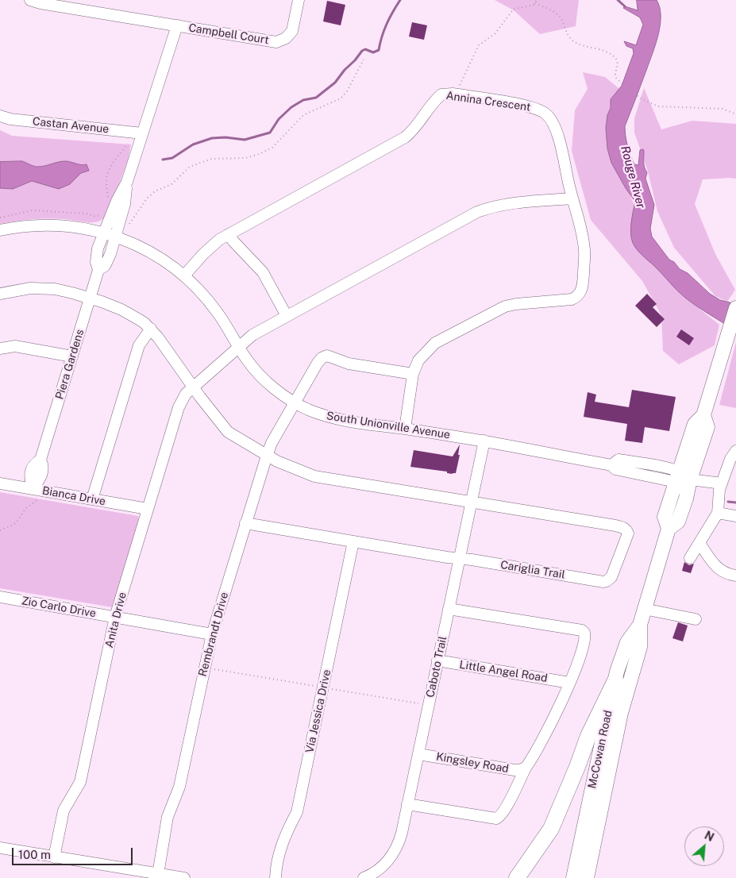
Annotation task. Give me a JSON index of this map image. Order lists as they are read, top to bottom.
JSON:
{
  "streets": {
    "main road": ["McCowan Road"],
    "street": [
      "Campbell Court",
      "Annina Crescent",
      "Castan Avenue",
      "Piera Gardens",
      "South Unionville Avenue",
      "Bianca Drive",
      "Cariglia Trail",
      "Zio Carlo Drive",
      "Anita Drive",
      "Rembrandt Drive",
      "Caboto Trail",
      "Little Angel Road",
      "Via Jessica Drive",
      "Kingsley Road"
    ]
  },
  "crossings": [
    ["Campbell Court", "Piera Gardens"],
    ["Annina Crescent", "South Unionville Avenue"],
    ["Castan Avenue", "Piera Gardens"],
    ["Piera Gardens", "South Unionville Avenue"],
    ["Piera Gardens", "Bianca Drive"],
    ["South Unionville Avenue", "Rembrandt Drive"],
    ["South Unionville Avenue", "Caboto Trail"],
    ["South Unionville Avenue", "McCowan Road"],
    ["Bianca Drive", "Anita Drive"],
    ["Cariglia Trail", "Rembrandt Drive"],
    ["Cariglia Trail", "Caboto Trail"],
    ["Cariglia Trail", "Via Jessica Drive"],
    ["Zio Carlo Drive", "Anita Drive"],
    ["Zio Carlo Drive", "Rembrandt Drive"],
    ["Caboto Trail", "Little Angel Road"],
    ["Caboto Trail", "Kingsley Road"],
    ["Little Angel Road", "Kingsley Road"]
  ],
  "water": ["Rouge River"],
  "scale_bar": "100 m",
  "north": "top right"
}
